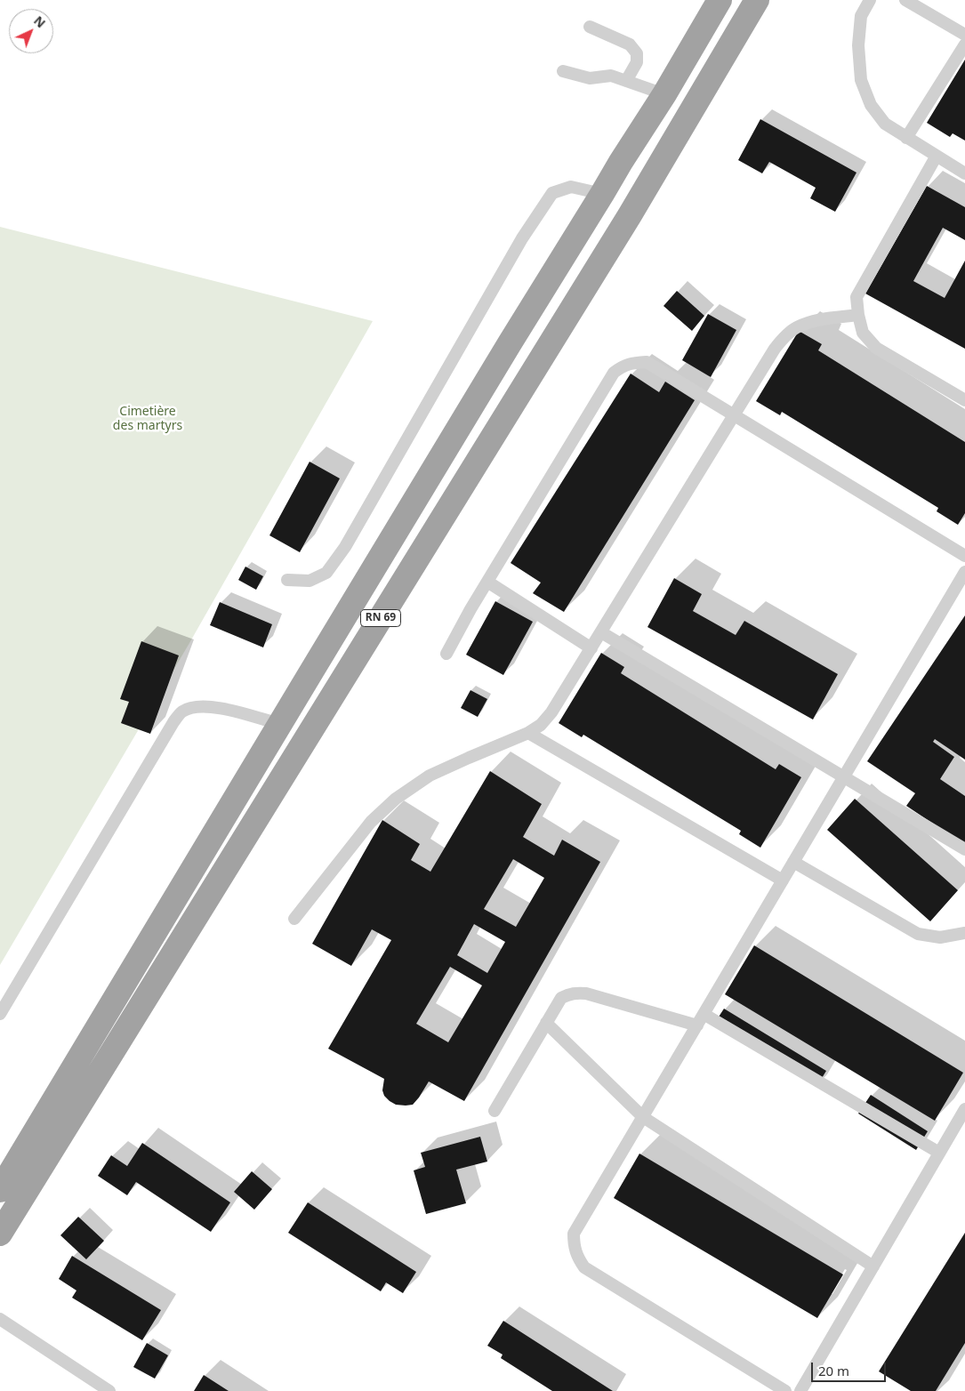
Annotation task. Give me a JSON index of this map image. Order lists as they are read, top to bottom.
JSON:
{
  "streets": {
    "highway": ["RN 69"]
  },
  "parks": ["Cimetière des martyrs"],
  "scale_bar": "20 m",
  "north": "top right"
}
